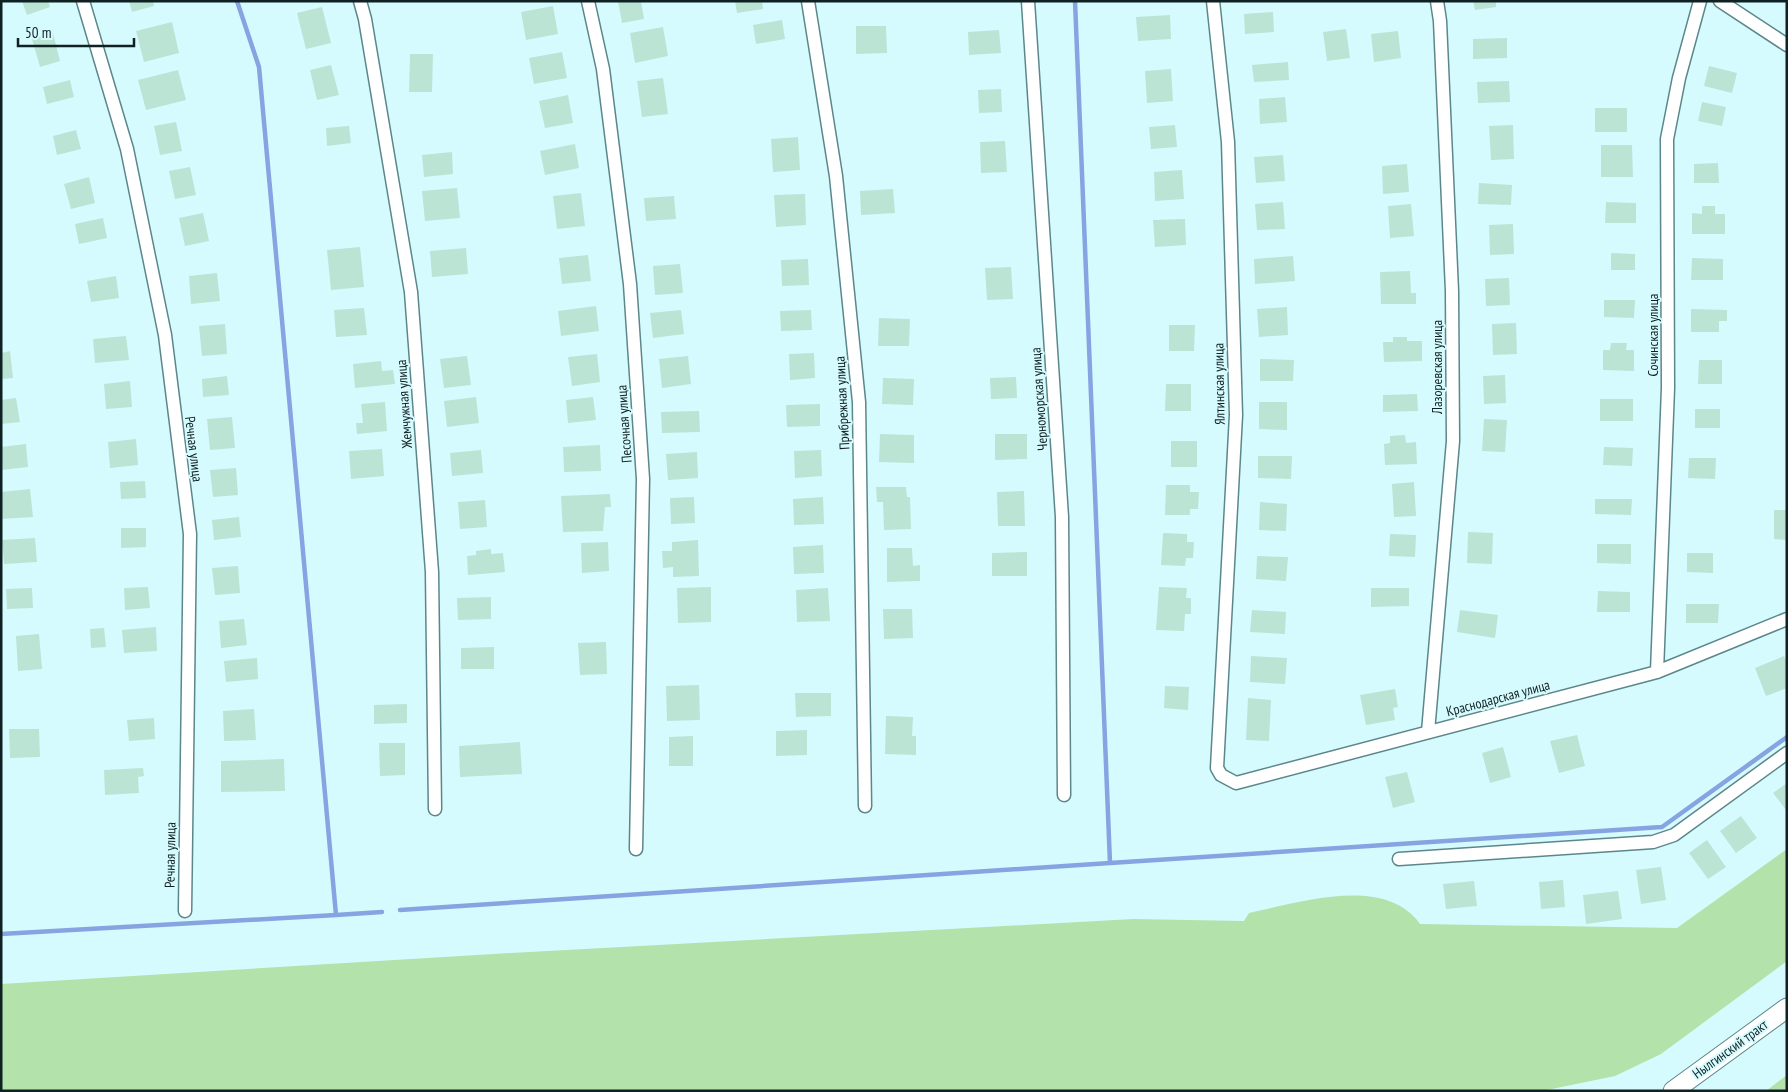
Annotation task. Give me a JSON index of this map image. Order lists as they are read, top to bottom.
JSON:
{
  "streets": {
    "main road": ["Нылгинский тракт"],
    "street": [
      "Сочинская улица",
      "Лазоревская улица",
      "Ялтинская улица",
      "Черноморская улица",
      "Прибрежная улица",
      "Жемчужная улица",
      "Песочная улица",
      "Речная улица",
      "Краснодарская улица"
    ]
  },
  "crossings": [
    ["Сочинская улица", "Краснодарская улица"],
    ["Лазоревская улица", "Краснодарская улица"],
    ["Ялтинская улица", "Краснодарская улица"]
  ],
  "scale_bar": "50 m"
}
